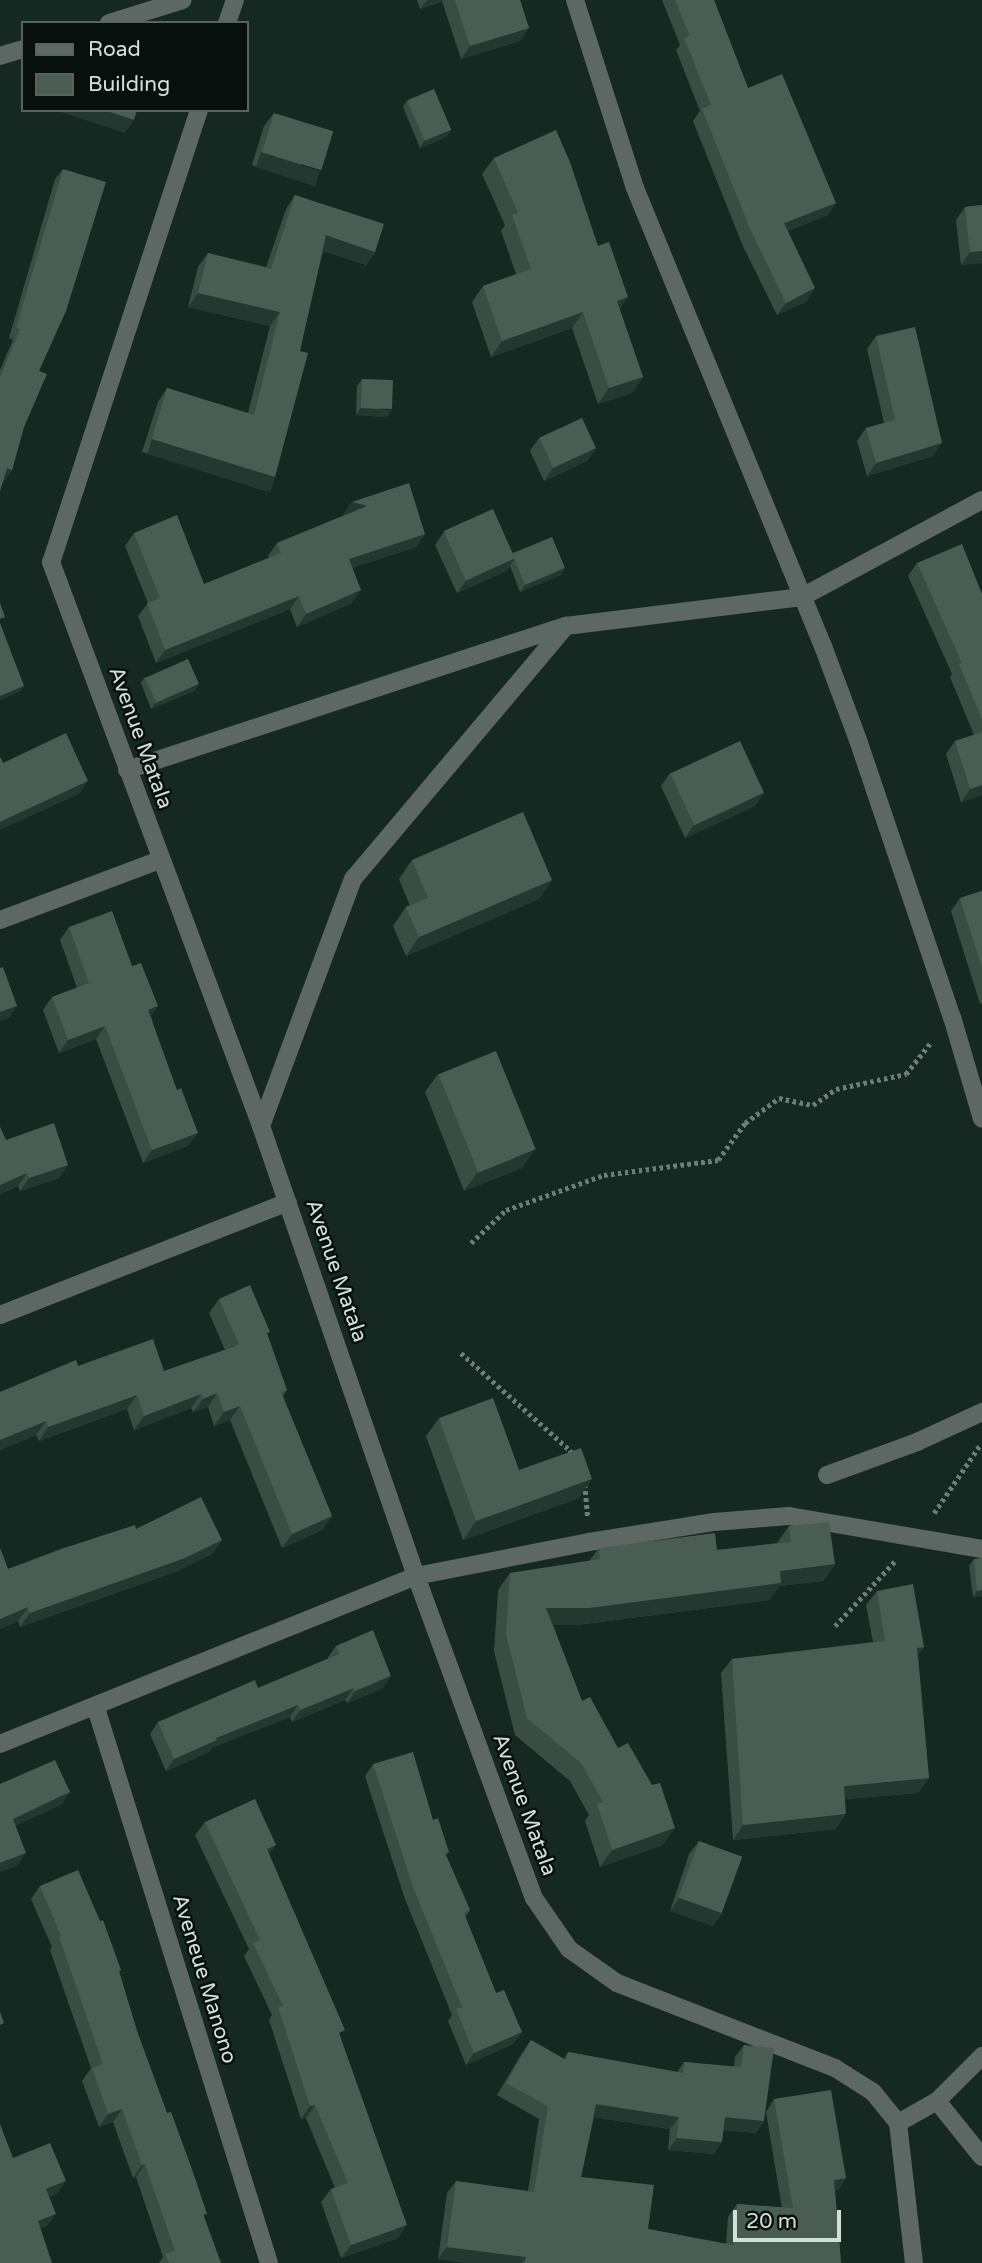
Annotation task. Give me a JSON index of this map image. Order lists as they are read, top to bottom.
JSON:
{
  "streets": {
    "street": ["Avenue Matala", "Aveneue Manono"]
  },
  "legend": ["Road", "Building"],
  "scale_bar": "20 m"
}
